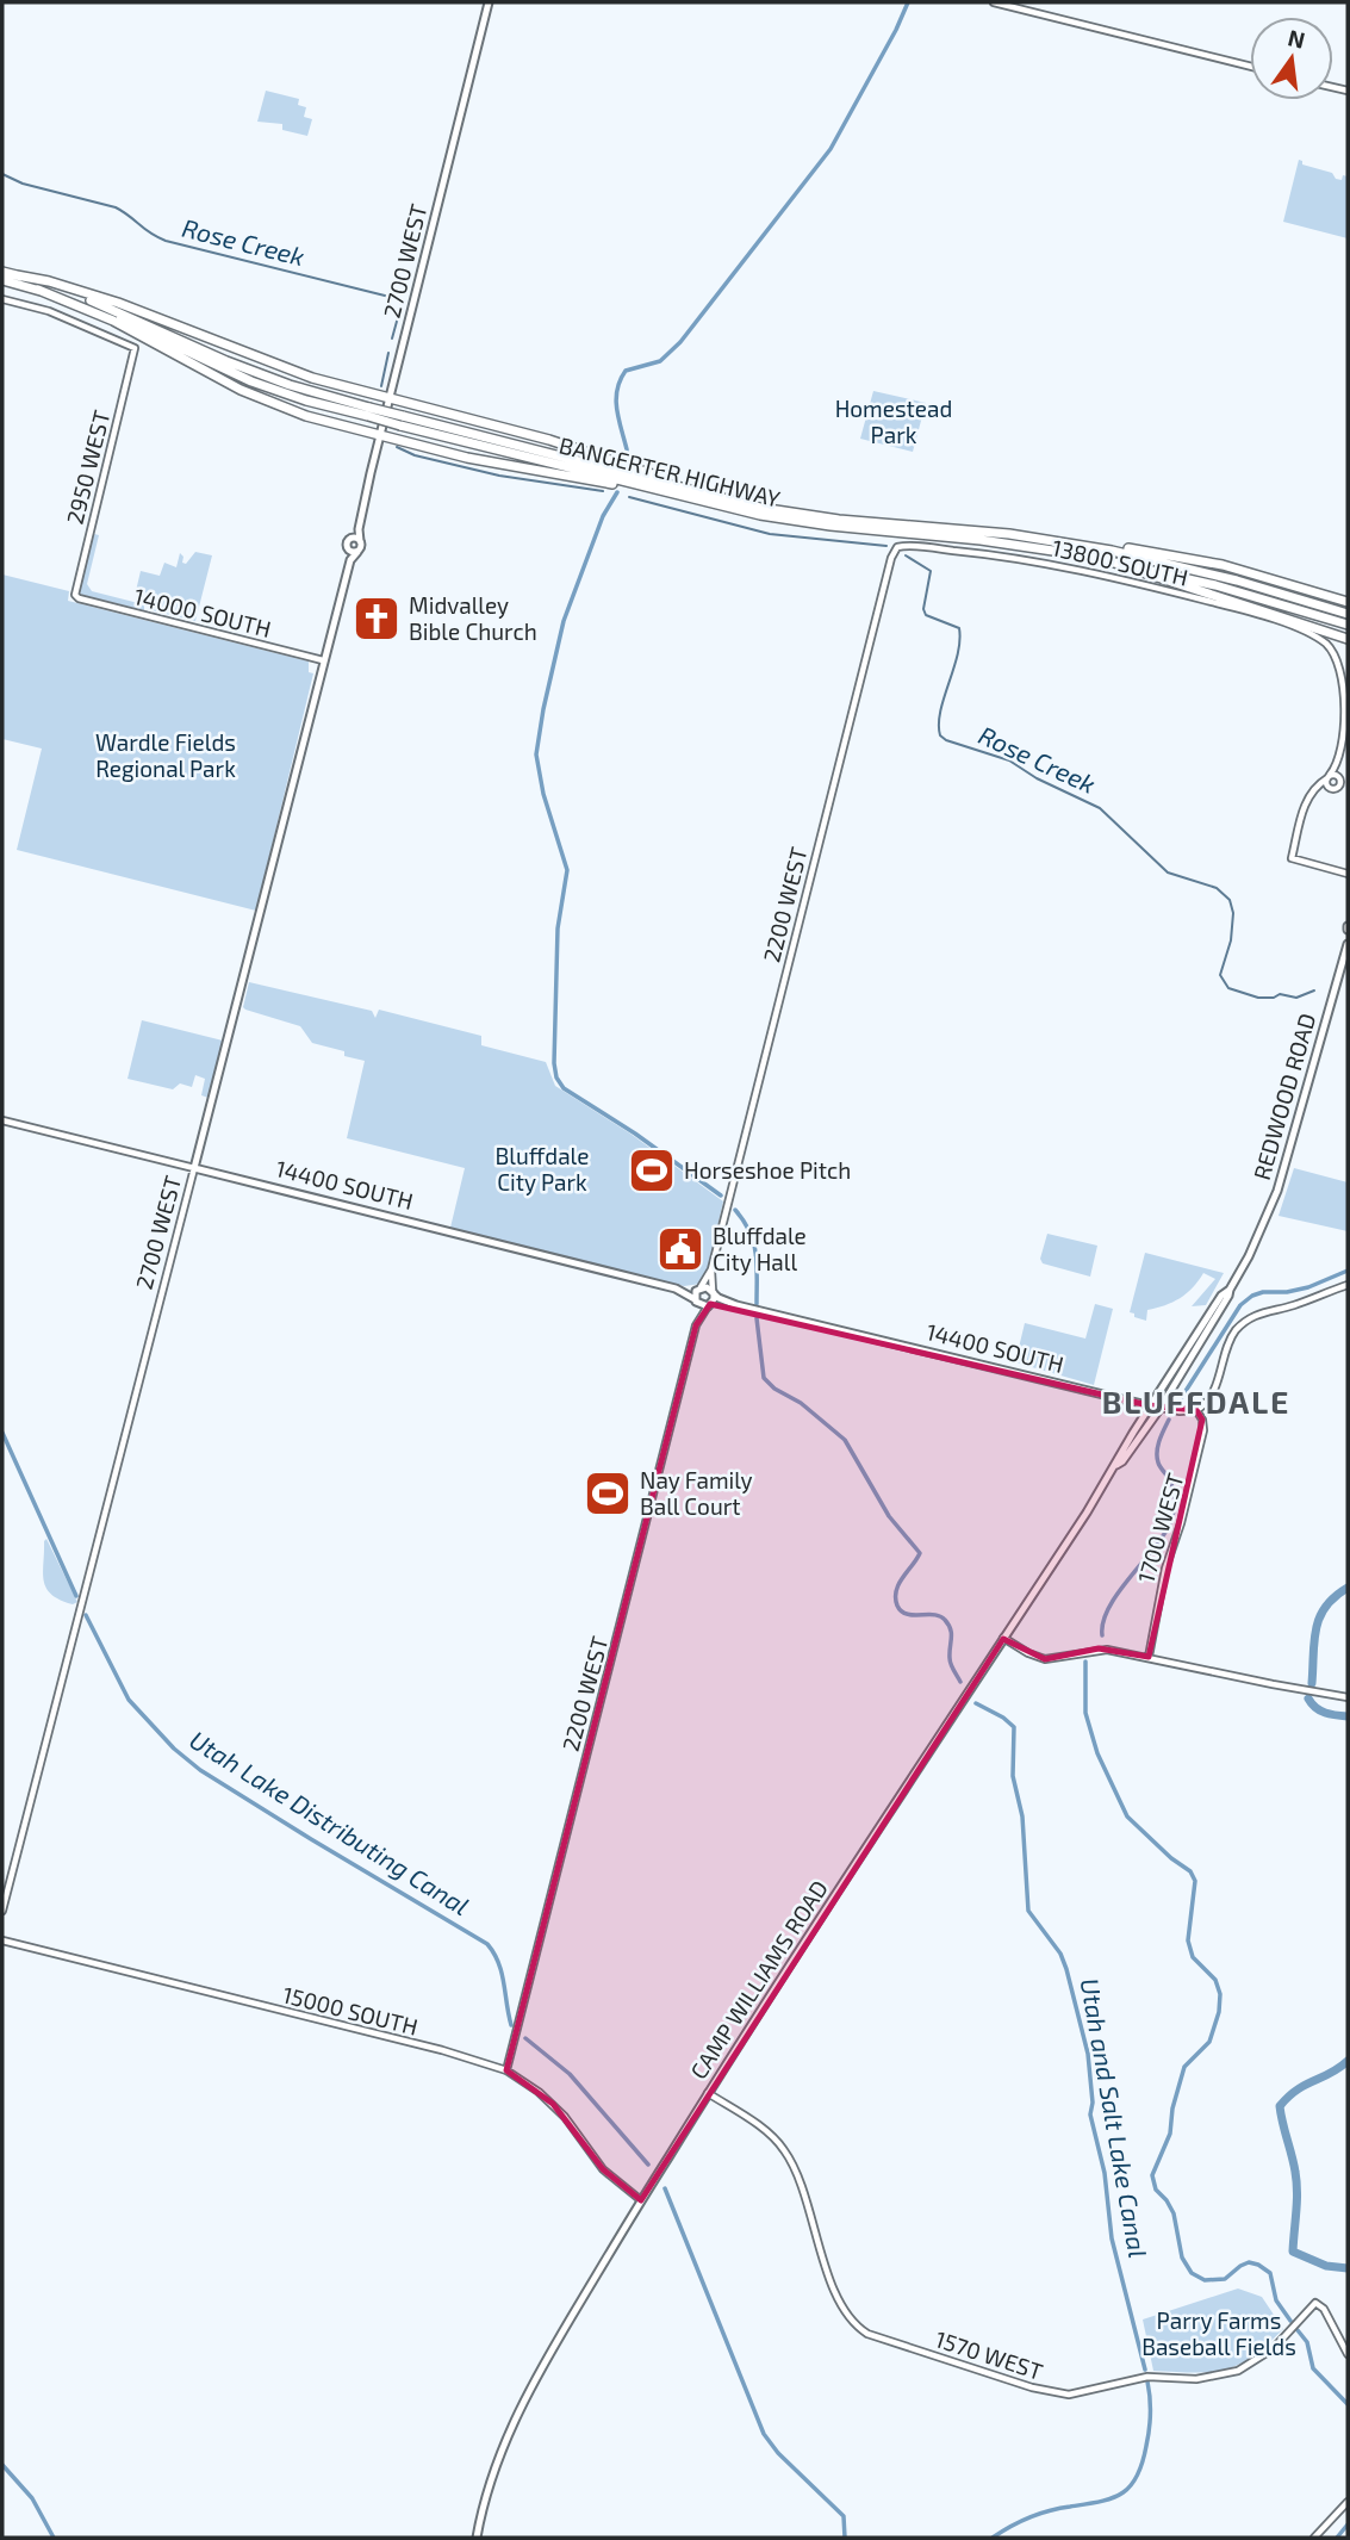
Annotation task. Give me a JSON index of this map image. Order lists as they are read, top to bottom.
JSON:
{
  "streets": {
    "highway": ["BANGERTER HIGHWAY"],
    "main road": [
      "2700 WEST",
      "REDWOOD ROAD",
      "14400 SOUTH",
      "CAMP WILLIAMS ROAD"
    ],
    "street": [
      "2950 WEST",
      "13800 SOUTH",
      "14000 SOUTH",
      "2200 WEST",
      "1700 WEST",
      "15000 SOUTH",
      "1570 WEST"
    ]
  },
  "crossings": [
    ["2700 WEST", "14000 SOUTH"],
    ["2700 WEST", "14400 SOUTH"],
    ["2950 WEST", "14000 SOUTH"],
    ["13800 SOUTH", "2200 WEST"],
    ["2200 WEST", "14400 SOUTH"],
    ["2200 WEST", "15000 SOUTH"],
    ["REDWOOD ROAD", "CAMP WILLIAMS ROAD"],
    ["14400 SOUTH", "1700 WEST"],
    ["14400 SOUTH", "CAMP WILLIAMS ROAD"],
    ["CAMP WILLIAMS ROAD", "15000 SOUTH"],
    ["CAMP WILLIAMS ROAD", "1570 WEST"]
  ],
  "districts": ["BLUFFDALE"],
  "water": ["Rose Creek", "Utah Lake Distributing Canal", "Utah and Salt Lake Canal"],
  "parks": [
    "Homestead Park",
    "Wardle Fields Regional Park",
    "Bluffdale City Park",
    "Parry Farms Baseball Fields"
  ],
  "places": {
    "church": ["Midvalley Bible Church"],
    "sports": ["Horseshoe Pitch", "Nay Family Ball Court"],
    "public building": ["Bluffdale City Hall"]
  },
  "north": "top"
}
